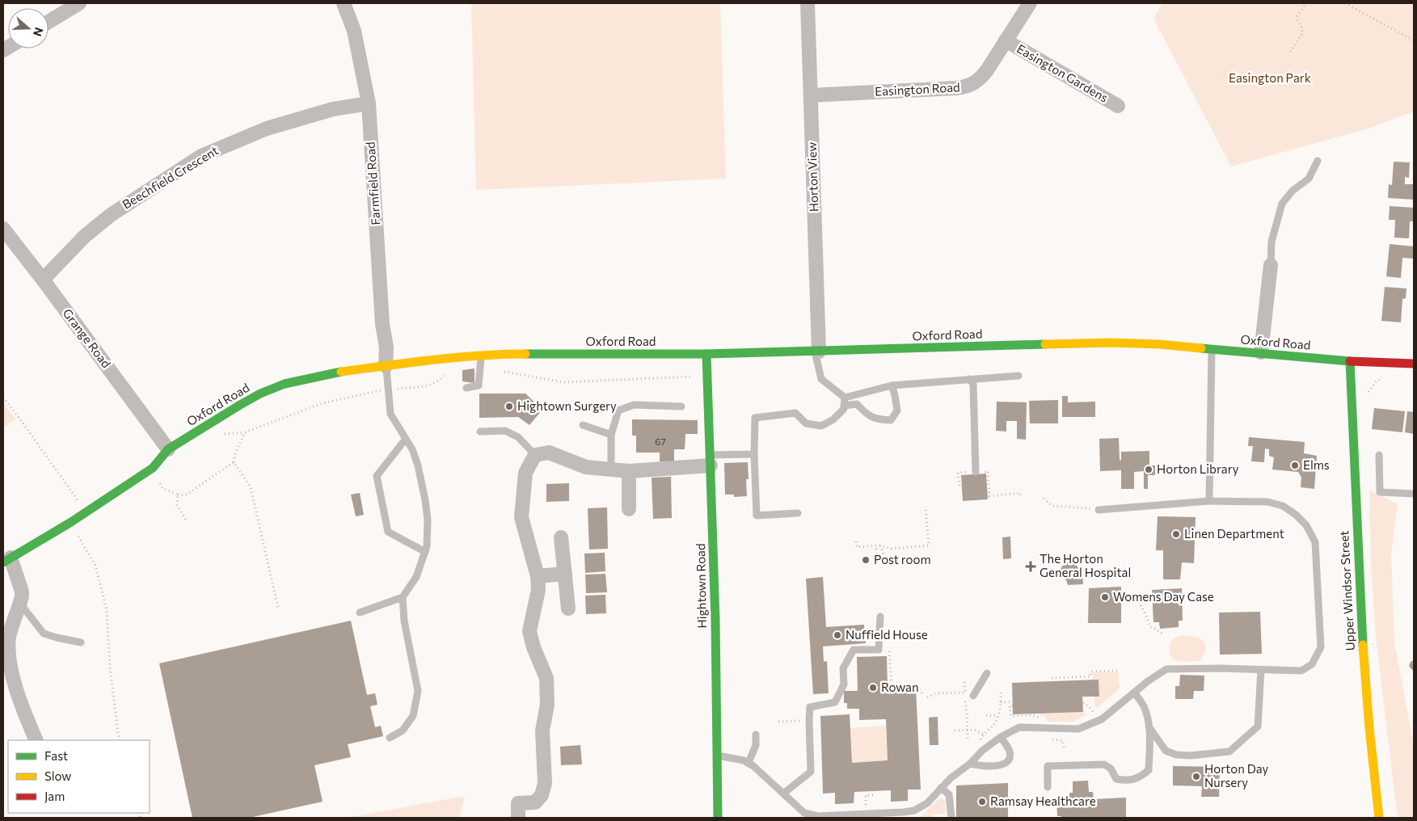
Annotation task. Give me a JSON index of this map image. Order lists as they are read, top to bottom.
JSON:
{
  "streets": {
    "main road": ["Oxford Road", "Hightown Road", "Upper Windsor Street"],
    "street": [
      "Easington Gardens",
      "Easington Road",
      "Horton View",
      "Beechfield Crescent",
      "Farmfield Road",
      "Grange Road"
    ]
  },
  "crossings": [
    ["Easington Gardens", "Easington Road"],
    ["Easington Road", "Horton View"],
    ["Horton View", "Oxford Road"],
    ["Beechfield Crescent", "Farmfield Road"],
    ["Beechfield Crescent", "Grange Road"],
    ["Farmfield Road", "Oxford Road"],
    ["Oxford Road", "Grange Road"],
    ["Oxford Road", "Hightown Road"],
    ["Oxford Road", "Upper Windsor Street"]
  ],
  "parks": ["Easington Park"],
  "places": {
    "other": [
      "Hightown Surgery",
      "Elms",
      "Horton Library",
      "Linen Department",
      "Post room",
      "Womens Day Case",
      "Nuffield House",
      "Rowan",
      "Horton Day Nursery",
      "Ramsay Healthcare"
    ],
    "health": ["The Horton General Hospital"]
  },
  "house_numbers": ["67"],
  "legend": ["Fast", "Slow", "Jam"],
  "north": "right"
}
